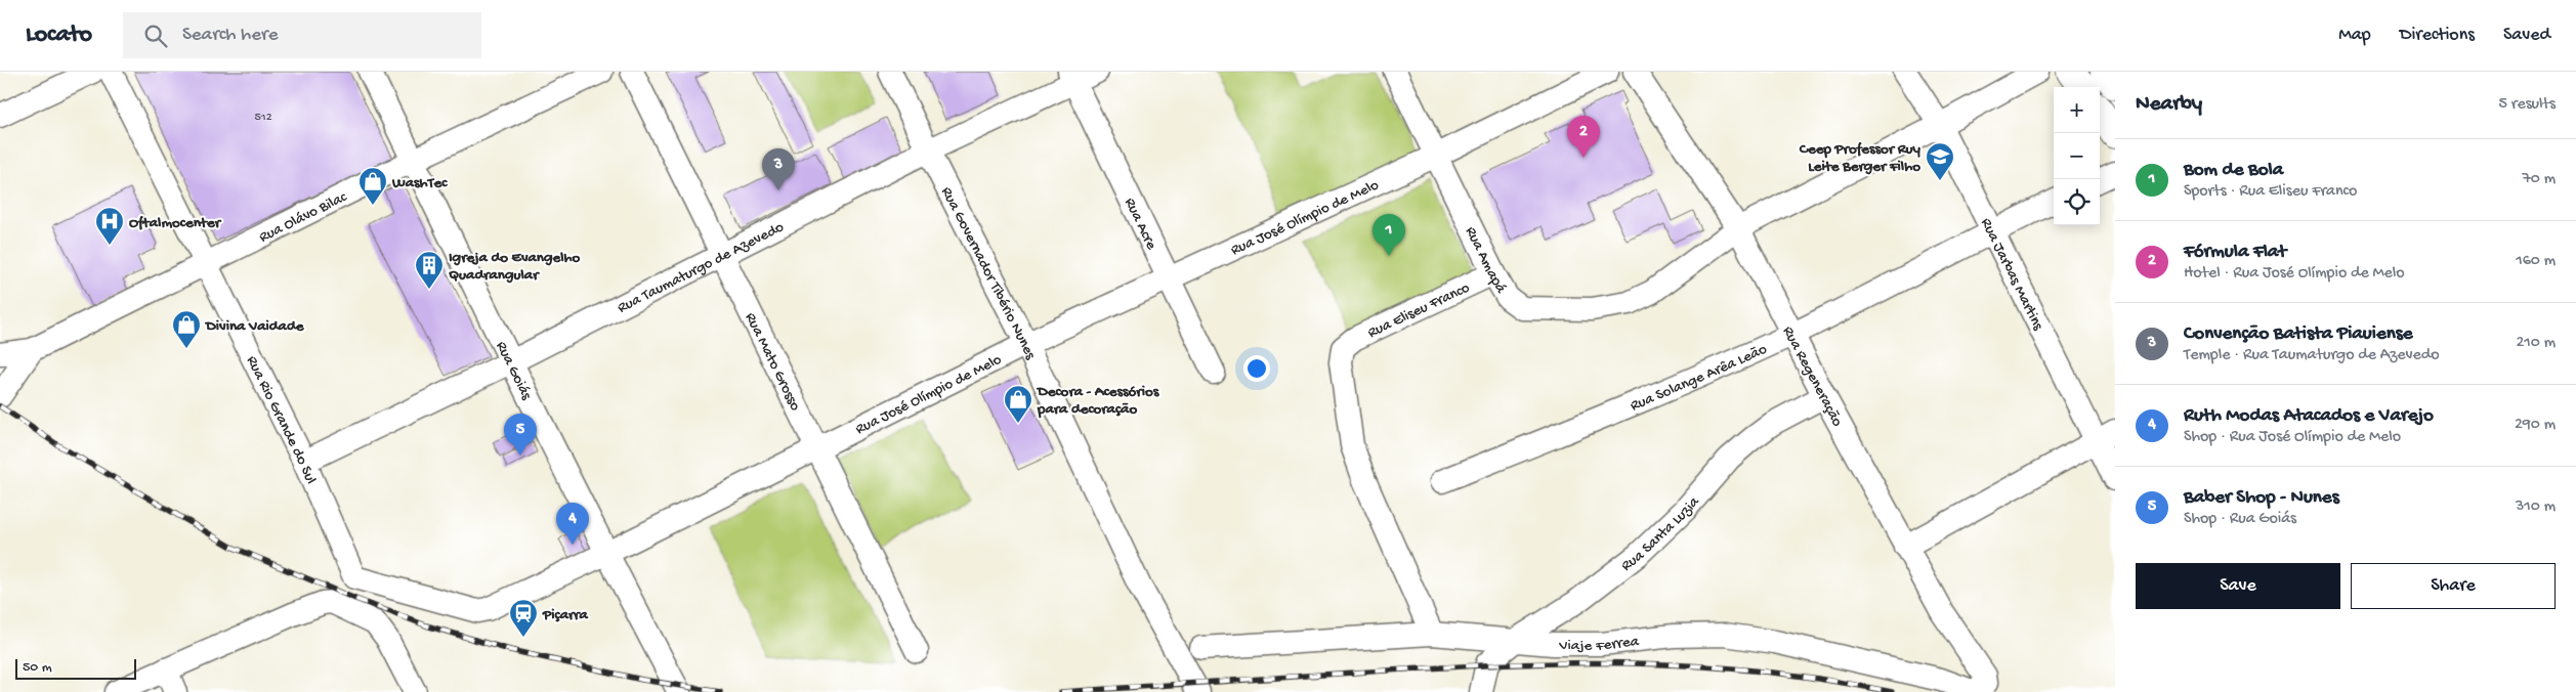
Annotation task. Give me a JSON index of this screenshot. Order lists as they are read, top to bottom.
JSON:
{
  "streets": {
    "street": [
      "Rua Olávo Bilac",
      "Rua José Olímpio de Melo",
      "Rua Acre",
      "Rua Amapá",
      "Rua Taumaturgo de Azevedo",
      "Rua Governador Tibério Nunes",
      "Rua Jarbas Martins",
      "Rua Eliseu Franco",
      "Rua Mato Grosso",
      "Rua Goiás",
      "Rua Solange Arêa Leão",
      "Rua Regeneração",
      "Rua Rio Grande do Sul",
      "Rua Santa Luzia",
      "Viaje Ferrea"
    ]
  },
  "crossings": [
    ["Rua Olávo Bilac", "Rua Goiás"],
    ["Rua Olávo Bilac", "Rua Rio Grande do Sul"],
    ["Rua José Olímpio de Melo", "Rua Acre"],
    ["Rua José Olímpio de Melo", "Rua Amapá"],
    ["Rua José Olímpio de Melo", "Rua Governador Tibério Nunes"],
    ["Rua José Olímpio de Melo", "Rua Mato Grosso"],
    ["Rua José Olímpio de Melo", "Rua Goiás"],
    ["Rua José Olímpio de Melo", "Rua Rio Grande do Sul"],
    ["Rua Acre", "Rua Taumaturgo de Azevedo"],
    ["Rua Amapá", "Rua Eliseu Franco"],
    ["Rua Amapá", "Rua Regeneração"],
    ["Rua Taumaturgo de Azevedo", "Rua Governador Tibério Nunes"],
    ["Rua Taumaturgo de Azevedo", "Rua Mato Grosso"],
    ["Rua Taumaturgo de Azevedo", "Rua Goiás"],
    ["Rua Taumaturgo de Azevedo", "Rua Rio Grande do Sul"],
    ["Rua Jarbas Martins", "Rua Solange Arêa Leão"],
    ["Rua Eliseu Franco", "Viaje Ferrea"],
    ["Rua Solange Arêa Leão", "Rua Regeneração"],
    ["Rua Regeneração", "Rua Santa Luzia"],
    ["Rua Regeneração", "Viaje Ferrea"],
    ["Rua Santa Luzia", "Viaje Ferrea"]
  ],
  "places": {
    "school or university": ["Ceep Professor Ruy Leite Berger Filho"],
    "shop": ["WashTec", "Divina Vaidade", "Decora - Acessórios para decoração"],
    "hospital": ["Oftalmocenter"],
    "building": ["Igreja do Evangelho Quadrangular"],
    "station": ["Piçarra"]
  },
  "house_numbers": ["512"],
  "scale_bar": "50 m",
  "page": {
    "header": "Locato",
    "search": "Search here",
    "nav": ["Map", "Directions", "Saved"],
    "heading": ["Nearby", "5 results"],
    "map_buttons": ["+", "−"],
    "pins": [
      "2",
      "3",
      "1",
      "5",
      "4"
    ],
    "list": [
      {
        "mark": "1",
        "name": "Bom de Bola",
        "note": "Sports · Rua Eliseu Franco",
        "value": "70 m"
      },
      {
        "mark": "2",
        "name": "Fórmula Flat",
        "note": "Hotel · Rua José Olímpio de Melo",
        "value": "160 m"
      },
      {
        "mark": "3",
        "name": "Convenção Batista Piauiense",
        "note": "Temple · Rua Taumaturgo de Azevedo",
        "value": "210 m"
      },
      {
        "mark": "4",
        "name": "Ruth Modas Atacados e Varejo",
        "note": "Shop · Rua José Olímpio de Melo",
        "value": "290 m"
      },
      {
        "mark": "5",
        "name": "Baber Shop - Nunes",
        "note": "Shop · Rua Goiás",
        "value": "310 m"
      }
    ],
    "buttons": ["Save", "Share"],
    "scale": "50 m"
  }
}
